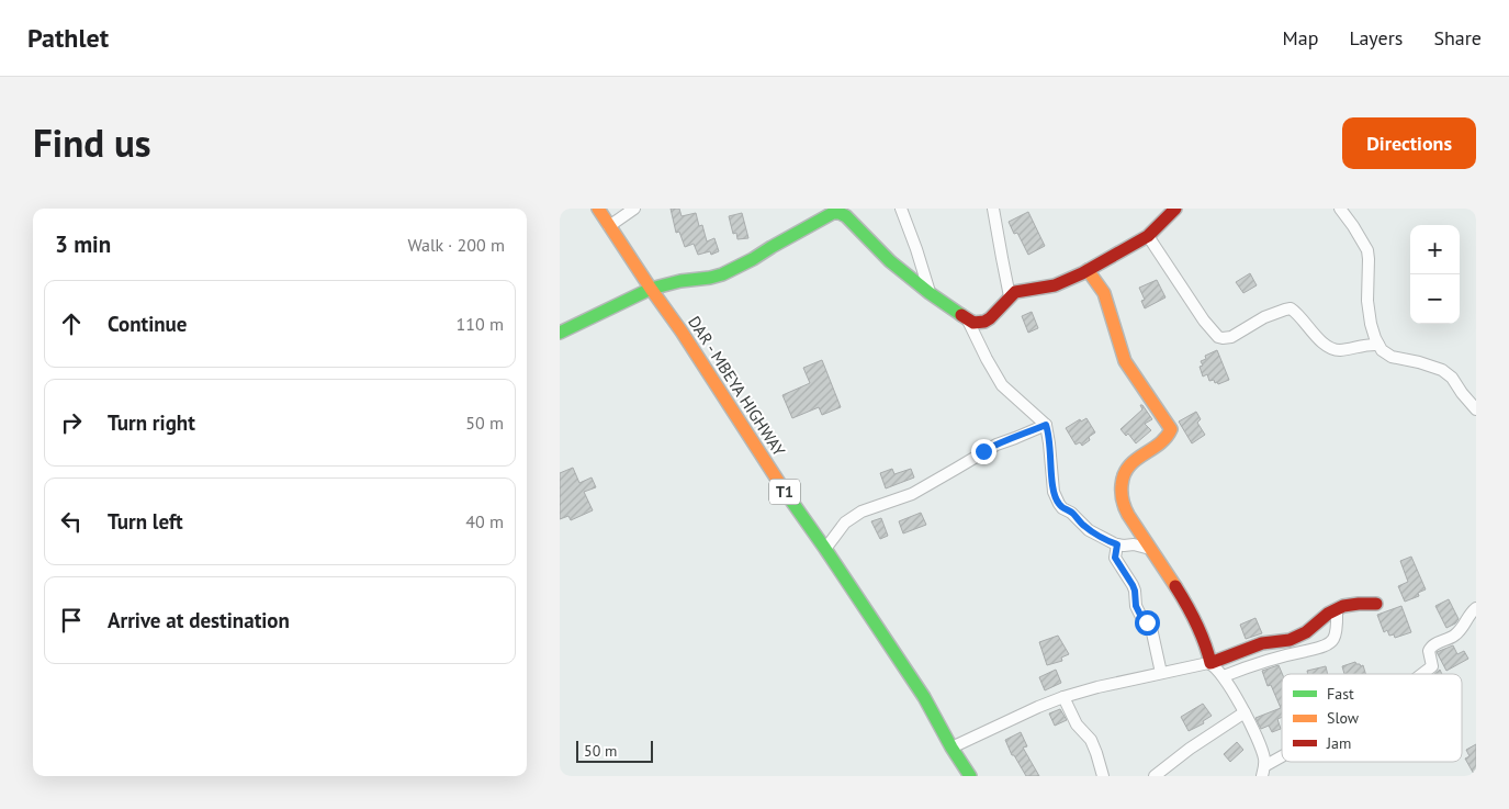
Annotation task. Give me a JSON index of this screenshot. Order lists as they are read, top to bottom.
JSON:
{
  "streets": {
    "main road": ["DAR - MBEYA HIGHWAY", "T1"]
  },
  "legend": ["Fast", "Slow", "Jam"],
  "scale_bar": "50 m",
  "page": {
    "header": "Pathlet",
    "nav": ["Map", "Layers", "Share"],
    "title": "Find us",
    "buttons": "Directions",
    "heading": ["3 min", "Walk · 200 m"],
    "map_buttons": ["+", "−"],
    "list": [
      ["Continue", "110 m"],
      ["Turn right", "50 m"],
      ["Turn left", "40 m"],
      "Arrive at destination"
    ],
    "scale": "50 m"
  }
}
